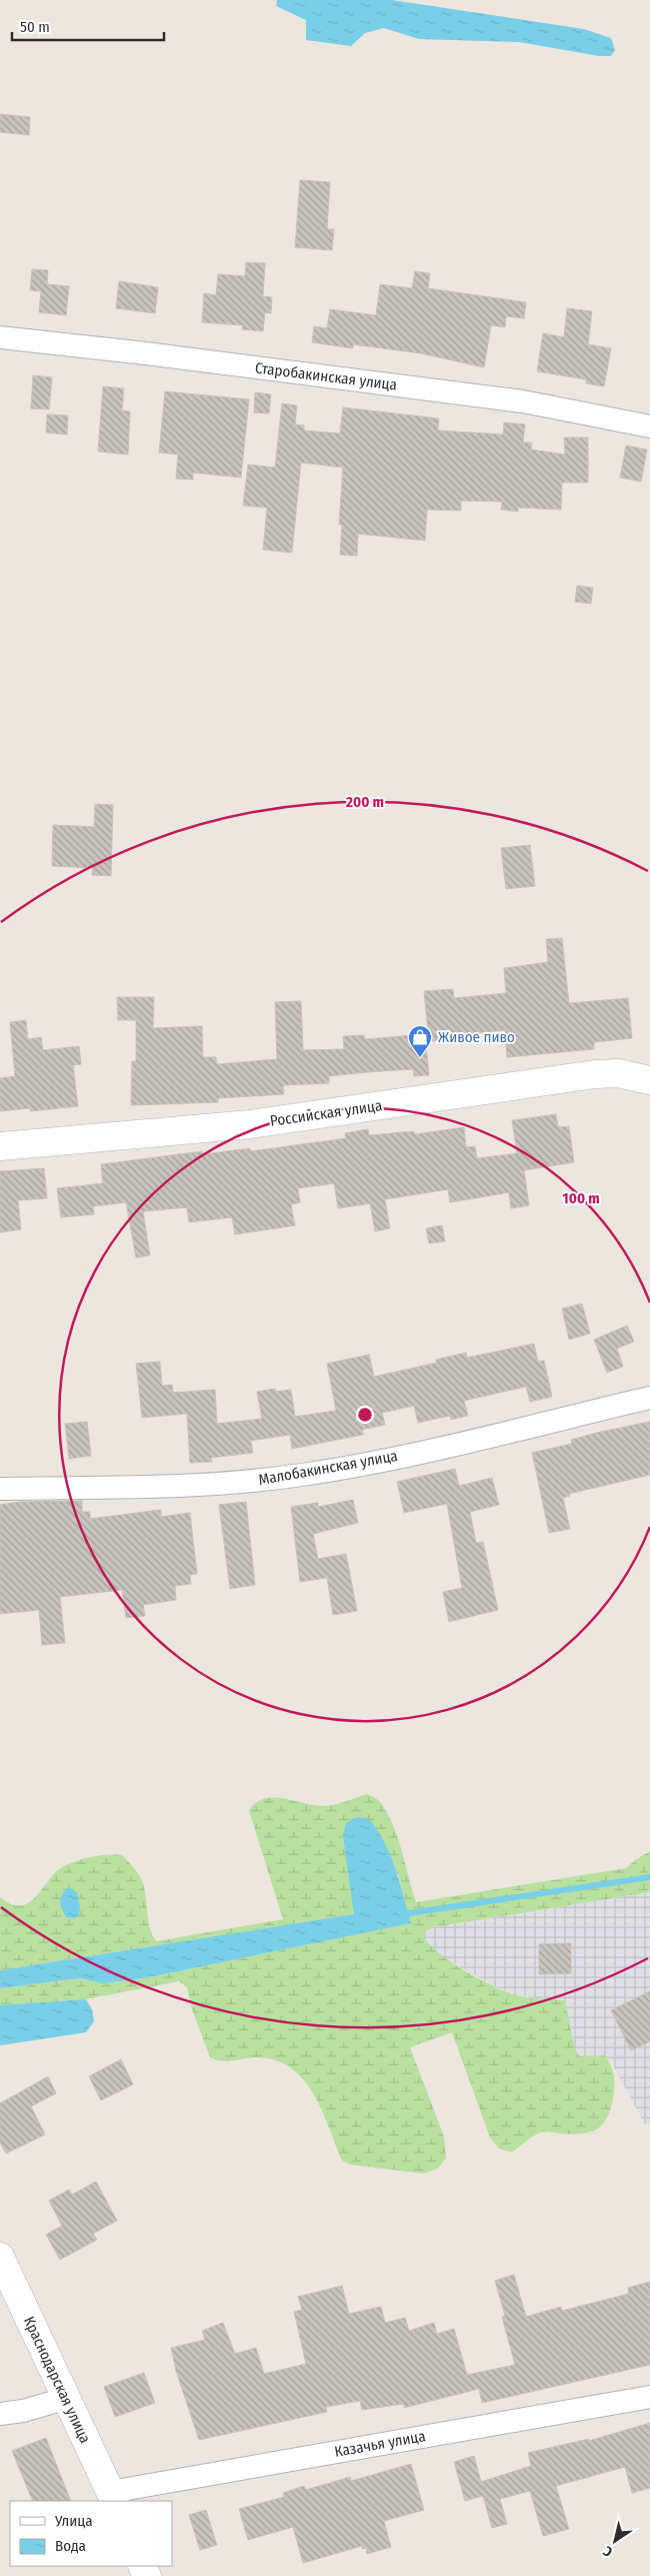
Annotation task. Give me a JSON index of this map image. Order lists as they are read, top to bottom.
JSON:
{
  "streets": {
    "street": [
      "Старобакинская улица",
      "Российская улица",
      "Малобакинская улица",
      "Краснодарская улица",
      "Казачья улица"
    ]
  },
  "crossings": [
    ["Краснодарская улица", "Казачья улица"]
  ],
  "places": {
    "shop": ["Живое пиво"]
  },
  "legend": ["Улица", "Вода"],
  "scale_bar": "50 m",
  "north": "bottom left",
  "rings": ["200 m", "100 m"]
}
